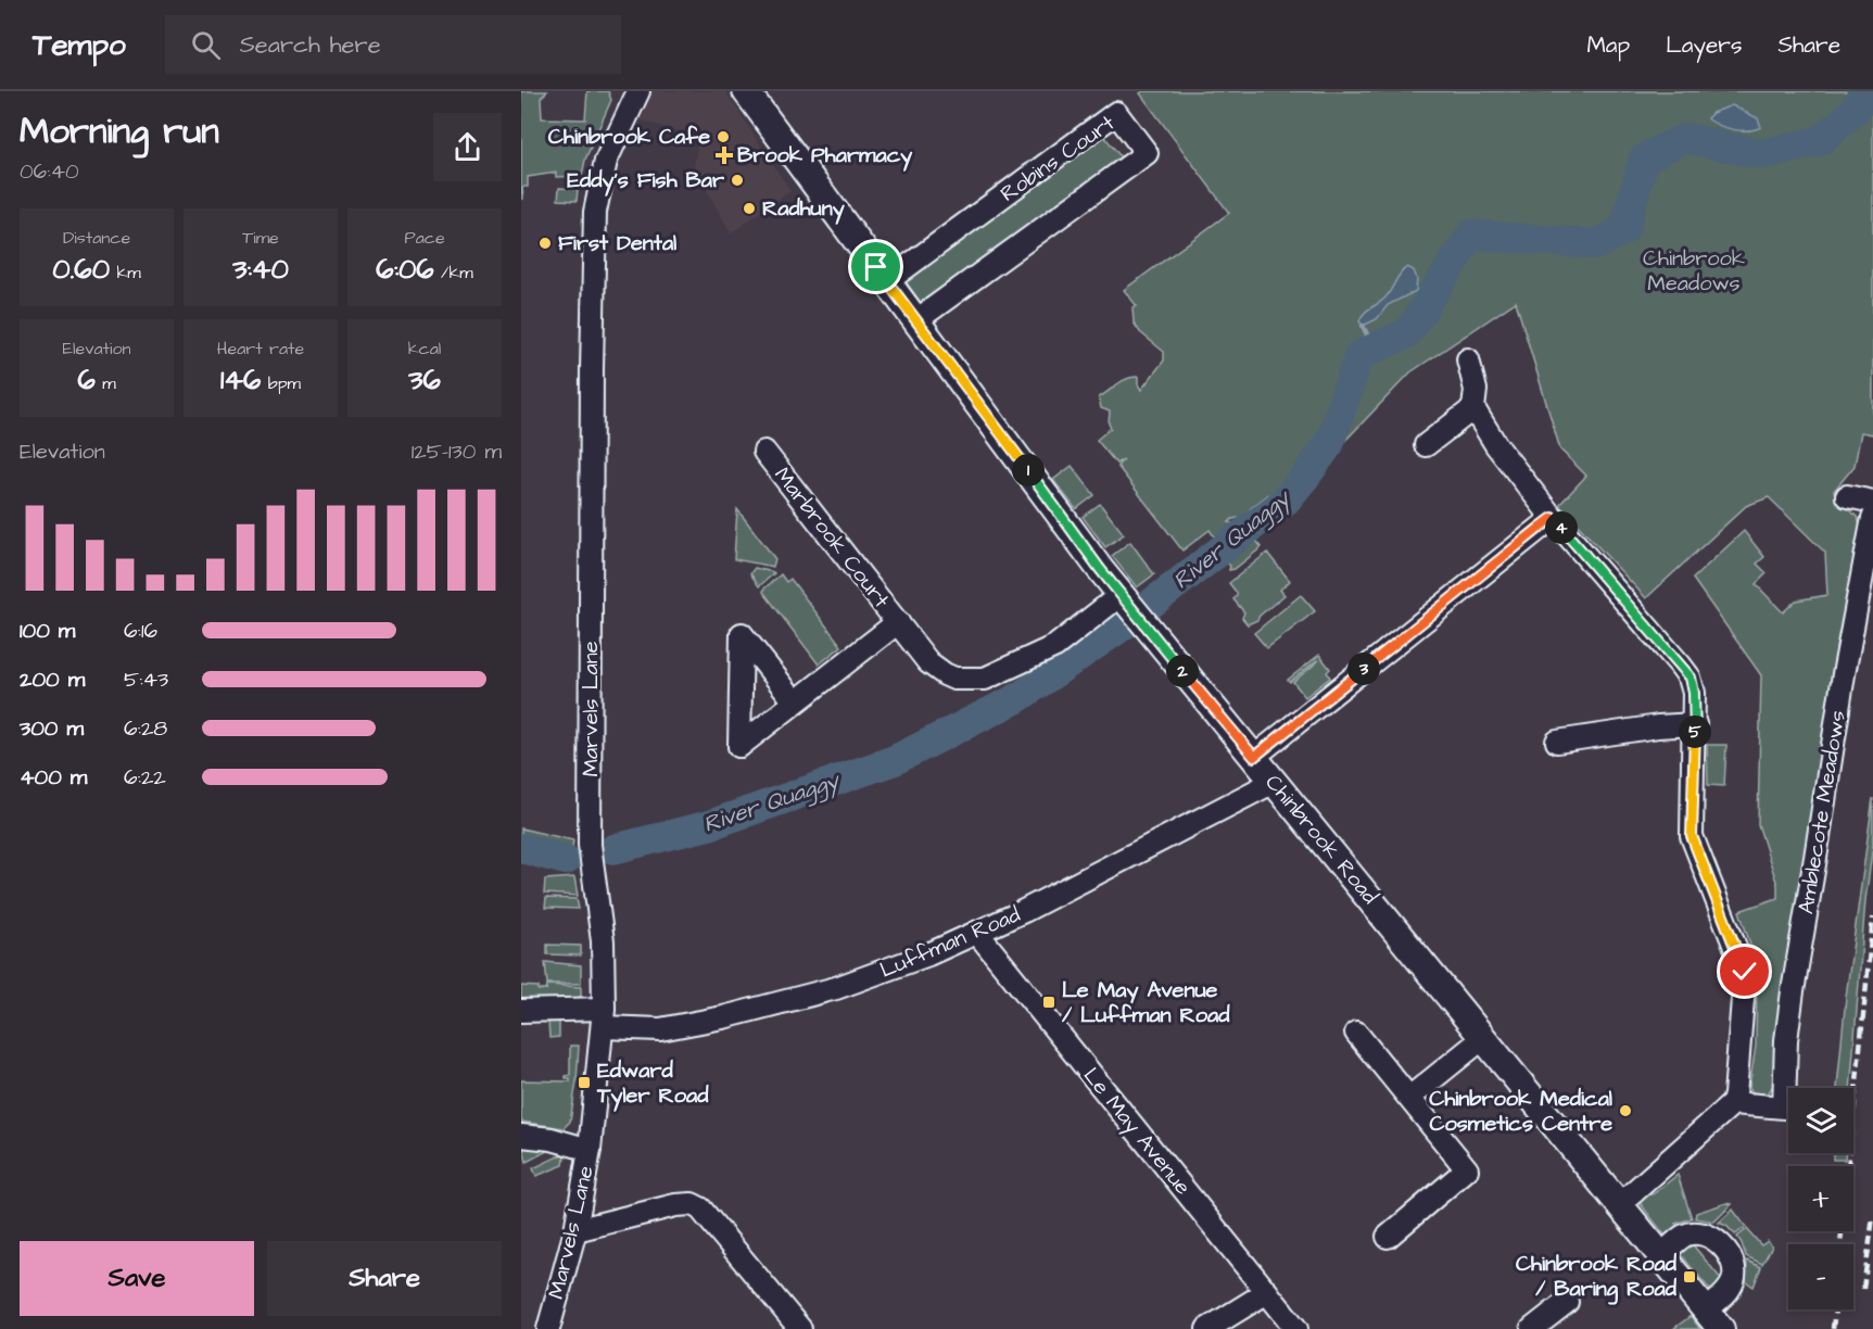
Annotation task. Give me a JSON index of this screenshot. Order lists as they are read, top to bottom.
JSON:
{
  "streets": {
    "main road": ["Chinbrook Road"],
    "street": [
      "Robins Court",
      "Marbrook Court",
      "Marvels Lane",
      "Amblecote Meadows",
      "Luffman Road",
      "Le May Avenue"
    ]
  },
  "crossings": [
    ["Robins Court", "Chinbrook Road"],
    ["Marbrook Court", "Chinbrook Road"],
    ["Marvels Lane", "Luffman Road"],
    ["Chinbrook Road", "Luffman Road"],
    ["Luffman Road", "Le May Avenue"]
  ],
  "water": ["River Quaggy"],
  "parks": ["Chinbrook Meadows"],
  "places": {
    "other": [
      "Chinbrook Cafe",
      "Eddy's Fish Bar",
      "Radhuny",
      "First Dental",
      "Chinbrook Medical Cosmetics Centre"
    ],
    "health": ["Brook Pharmacy"],
    "transit": ["Le May Avenue / Luffman Road", "Edward Tyler Road", "Chinbrook Road / Baring Road"]
  },
  "page": {
    "header": "Tempo",
    "search": "Search here",
    "nav": ["Map", "Layers", "Share"],
    "heading": ["Morning run", "06:40"],
    "stats": [
      ["Distance", "0.60 km"],
      ["Time", "3:40"],
      ["Pace", "6:06 /km"],
      ["Elevation", "6 m"],
      ["Heart rate", "146 bpm"],
      ["kcal", "36"]
    ],
    "chart": ["Elevation", "125–130 m"],
    "pins": [
      "1",
      "4",
      "3",
      "2",
      "5"
    ],
    "list": [
      {
        "name": "100 m",
        "note": "6:16"
      },
      {
        "name": "200 m",
        "note": "5:43"
      },
      {
        "name": "300 m",
        "note": "6:28"
      },
      {
        "name": "400 m",
        "note": "6:22"
      }
    ],
    "map_buttons": ["+", "−"],
    "buttons": ["Save", "Share"]
  }
}
